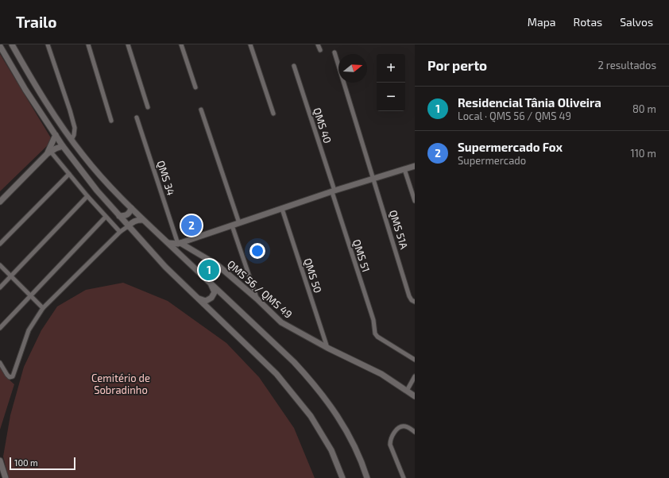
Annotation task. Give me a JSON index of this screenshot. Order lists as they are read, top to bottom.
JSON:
{
  "streets": {
    "main road": ["QMS 56 / QMS 49"],
    "street": [
      "QMS 40",
      "QMS 34",
      "QMS 51A",
      "QMS 51",
      "QMS 50"
    ]
  },
  "crossings": [
    ["QMS 40", "QMS 51"],
    ["QMS 34", "QMS 56 / QMS 49"],
    ["QMS 50", "QMS 56 / QMS 49"]
  ],
  "parks": ["Cemitério de Sobradinho"],
  "scale_bar": "100 m",
  "north": "right",
  "page": {
    "header": "Trailo",
    "nav": ["Mapa", "Rotas", "Salvos"],
    "heading": ["Por perto", "2 resultados"],
    "map_buttons": ["+", "−"],
    "list": [
      {
        "mark": "1",
        "name": "Residencial Tânia Oliveira",
        "note": "Local · QMS 56 / QMS 49",
        "value": "80 m"
      },
      {
        "mark": "2",
        "name": "Supermercado Fox",
        "note": "Supermercado",
        "value": "110 m"
      }
    ],
    "pins": ["2", "1"],
    "scale": "100 m"
  }
}
